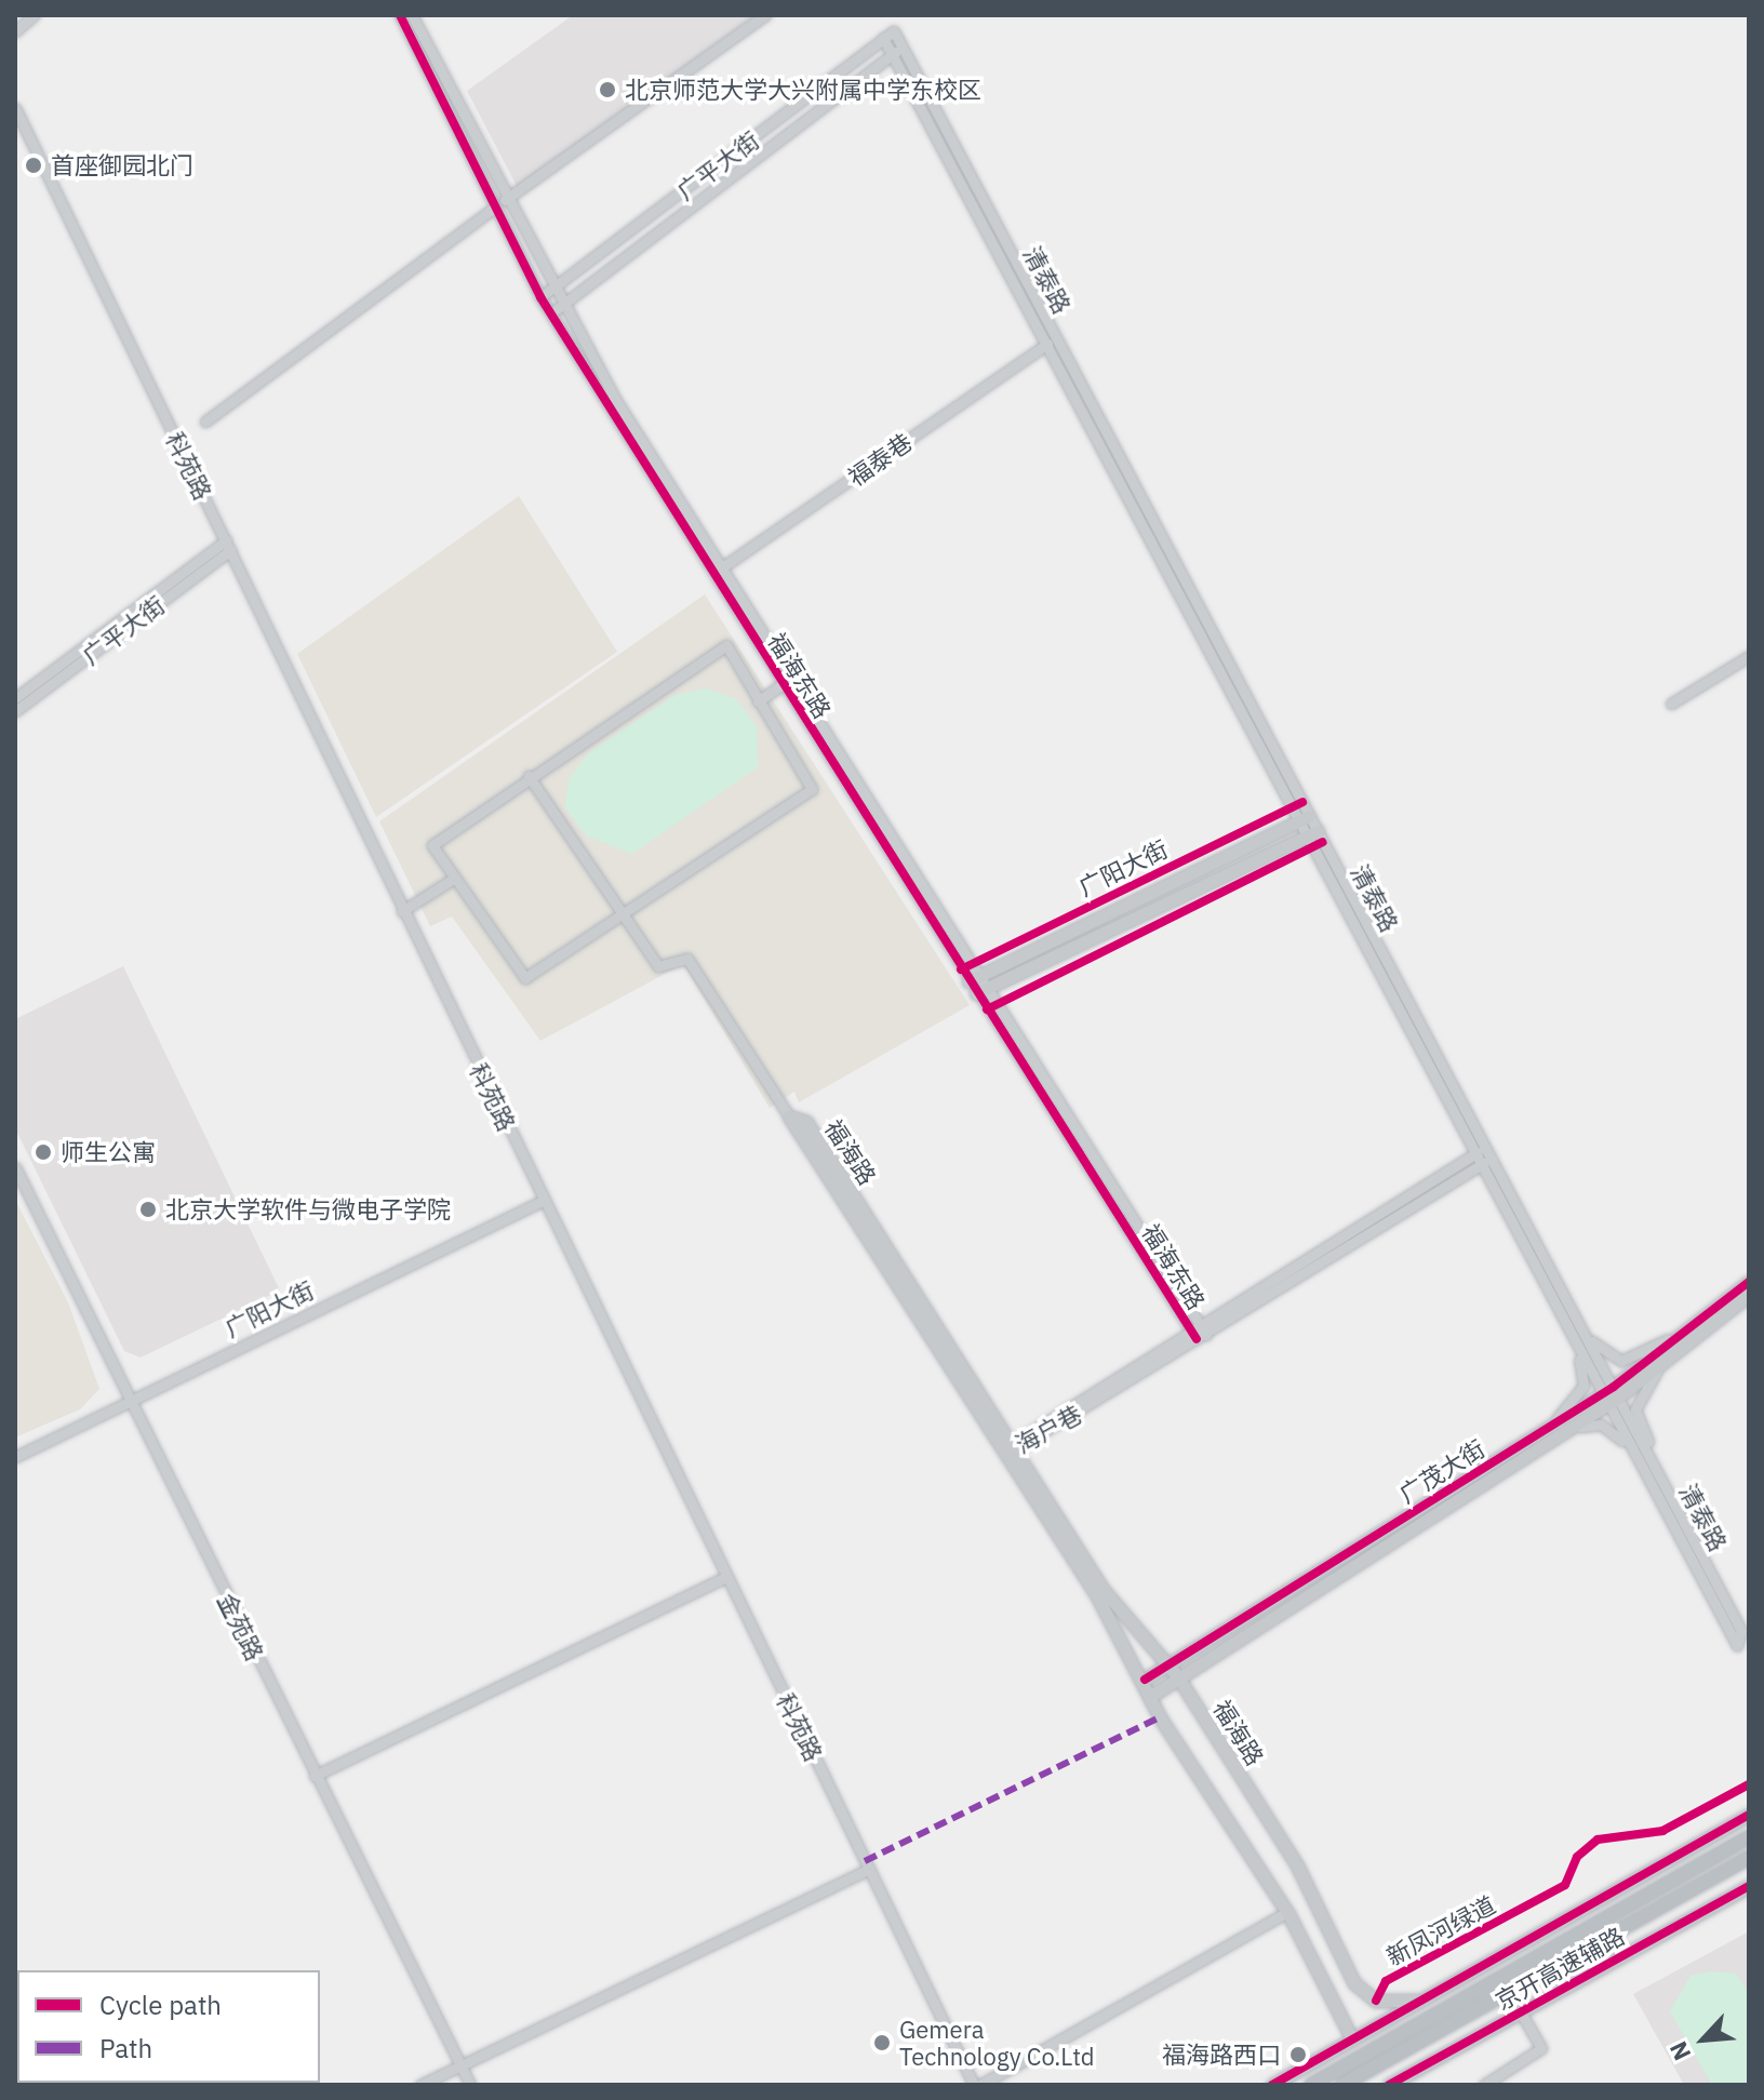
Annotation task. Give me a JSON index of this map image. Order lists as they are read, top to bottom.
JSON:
{
  "streets": {
    "main road": [
      "广阳大街",
      "福海路",
      "广茂大街",
      "京开高速辅路"
    ],
    "street": [
      "广平大街",
      "清泰路",
      "福泰巷",
      "科苑路",
      "福海东路",
      "海户巷",
      "金苑路"
    ],
    "cycle path": ["新凤河绿道"]
  },
  "crossings": [
    ["广平大街", "清泰路"],
    ["广平大街", "科苑路"],
    ["广平大街", "福海东路"],
    ["清泰路", "福泰巷"],
    ["清泰路", "广阳大街"],
    ["清泰路", "海户巷"],
    ["清泰路", "广茂大街"],
    ["福泰巷", "福海东路"],
    ["科苑路", "广阳大街"],
    ["福海东路", "广阳大街"],
    ["福海东路", "海户巷"],
    ["广阳大街", "金苑路"],
    ["福海路", "海户巷"],
    ["福海路", "广茂大街"],
    ["福海路", "京开高速辅路"]
  ],
  "places": [
    "北京师范大学大兴附属中学东校区",
    "首座御园北门",
    "师生公寓",
    "北京大学软件与微电子学院",
    "Gemera Technology Co.Ltd",
    "福海路西口"
  ],
  "legend": ["Cycle path", "Path"],
  "north": "bottom left"
}
